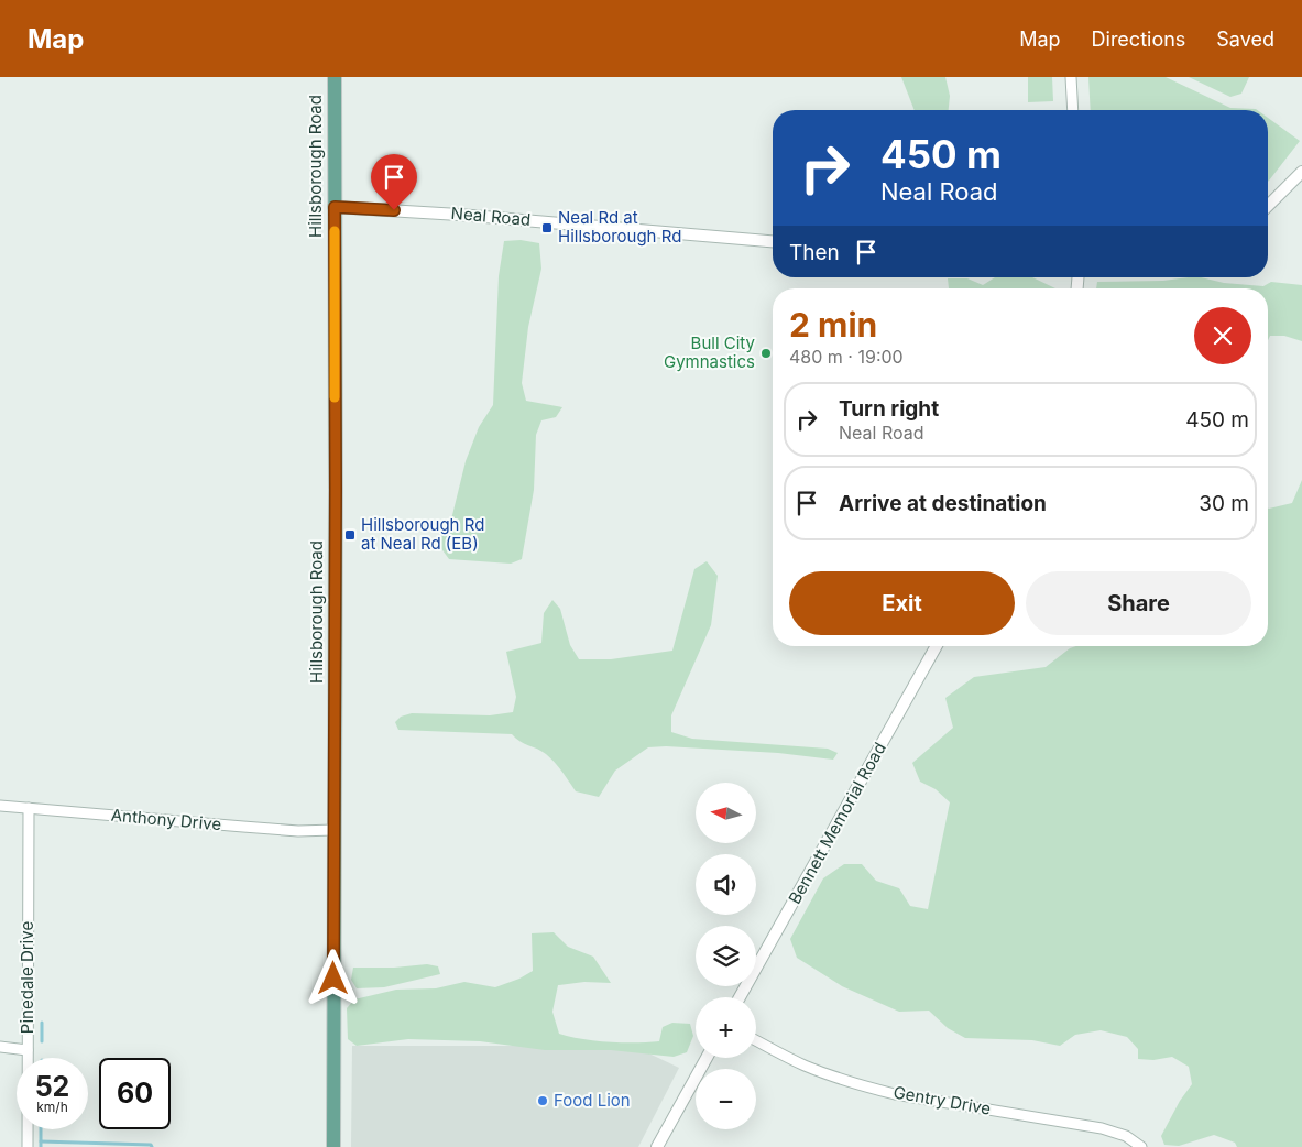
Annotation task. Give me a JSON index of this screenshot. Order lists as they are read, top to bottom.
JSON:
{
  "streets": {
    "main road": ["Hillsborough Road"],
    "street": [
      "Neal Road",
      "Anthony Drive",
      "Bennett Memorial Road",
      "Pinedale Drive",
      "Gentry Drive"
    ]
  },
  "crossings": [
    ["Hillsborough Road", "Neal Road"],
    ["Hillsborough Road", "Anthony Drive"],
    ["Anthony Drive", "Pinedale Drive"]
  ],
  "places": {
    "transit": ["Neal Rd at Hillsborough Rd", "Hillsborough Rd at Neal Rd (EB)"],
    "other": ["Bull City Gymnastics", "Food Lion"]
  },
  "north": "left",
  "page": {
    "header": "Map",
    "nav": ["Map", "Directions", "Saved"],
    "turn": ["450 m", "Neal Road"],
    "then": "Then",
    "heading": ["2 min", "480 m · 19:00"],
    "list": [
      {
        "name": "Turn right",
        "note": "Neal Road",
        "value": "450 m"
      },
      {
        "name": "Arrive at destination",
        "value": "30 m"
      }
    ],
    "buttons": ["Exit", "Share"],
    "map_buttons": ["+", "−"],
    "speed": "52 km/h",
    "limit": "60"
  }
}
